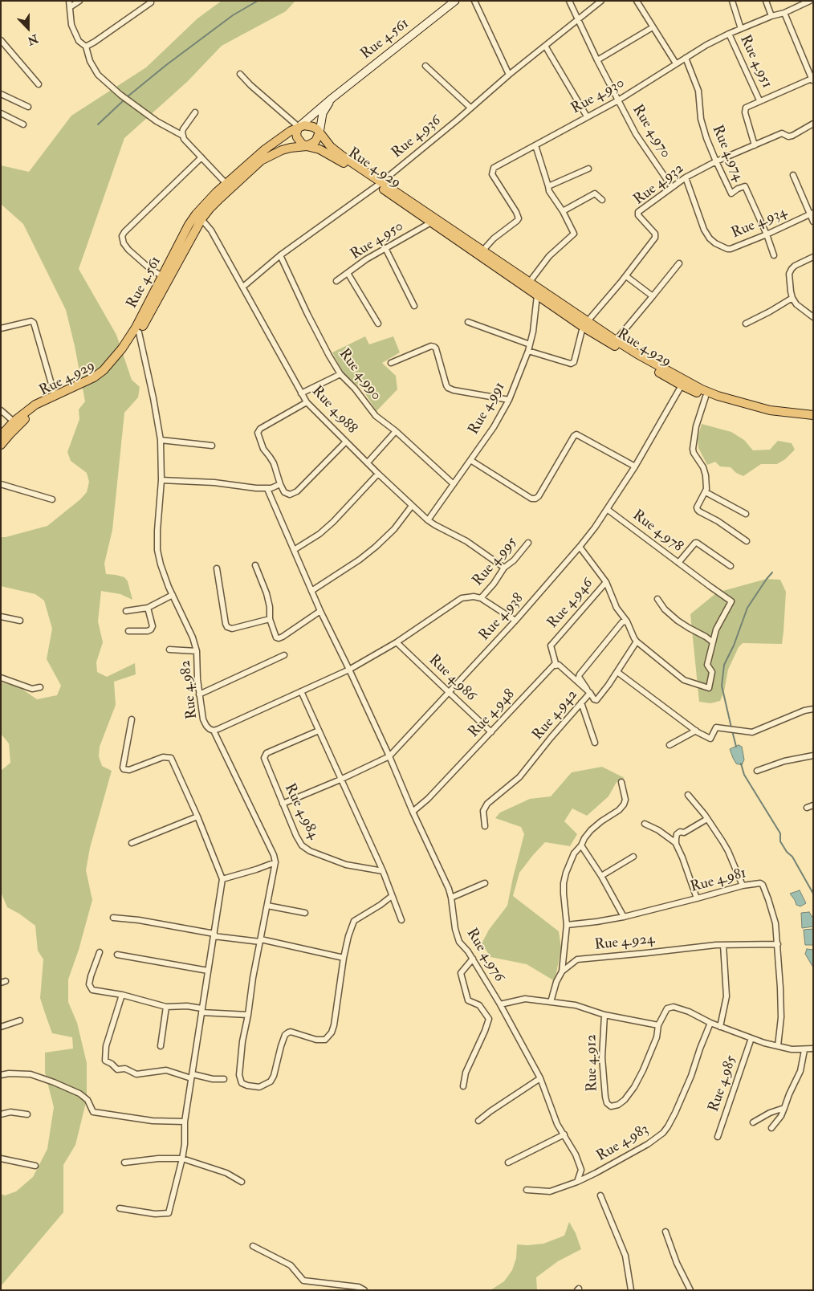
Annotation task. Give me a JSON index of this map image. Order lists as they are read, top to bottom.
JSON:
{
  "streets": {
    "main road": ["Rue 4.561", "Rue 4.929"],
    "street": [
      "Rue 4.951",
      "Rue 4.930",
      "Rue 4.970",
      "Rue 4.936",
      "Rue 4.974",
      "Rue 4.932",
      "Rue 4.934",
      "Rue 4.950",
      "Rue 4.990",
      "Rue 4.991",
      "Rue 4.988",
      "Rue 4.978",
      "Rue 4.995",
      "Rue 4.946",
      "Rue 4.938",
      "Rue 4.986",
      "Rue 4.982",
      "Rue 4.948",
      "Rue 4.942",
      "Rue 4.984",
      "Rue 4.981",
      "Rue 4.924",
      "Rue 4.976",
      "Rue 4.912",
      "Rue 4.985",
      "Rue 4.983"
    ]
  },
  "crossings": [
    ["Rue 4.561", "Rue 4.929"],
    ["Rue 4.951", "Rue 4.930"],
    ["Rue 4.930", "Rue 4.970"],
    ["Rue 4.930", "Rue 4.974"],
    ["Rue 4.930", "Rue 4.929"],
    ["Rue 4.970", "Rue 4.936"],
    ["Rue 4.970", "Rue 4.932"],
    ["Rue 4.936", "Rue 4.929"],
    ["Rue 4.936", "Rue 4.990"],
    ["Rue 4.936", "Rue 4.988"],
    ["Rue 4.974", "Rue 4.932"],
    ["Rue 4.974", "Rue 4.934"],
    ["Rue 4.929", "Rue 4.932"],
    ["Rue 4.929", "Rue 4.950"],
    ["Rue 4.929", "Rue 4.991"],
    ["Rue 4.929", "Rue 4.988"],
    ["Rue 4.929", "Rue 4.938"],
    ["Rue 4.929", "Rue 4.982"],
    ["Rue 4.932", "Rue 4.934"],
    ["Rue 4.932", "Rue 4.991"],
    ["Rue 4.990", "Rue 4.991"],
    ["Rue 4.991", "Rue 4.988"],
    ["Rue 4.988", "Rue 4.995"],
    ["Rue 4.978", "Rue 4.938"],
    ["Rue 4.995", "Rue 4.982"],
    ["Rue 4.946", "Rue 4.948"],
    ["Rue 4.938", "Rue 4.986"],
    ["Rue 4.938", "Rue 4.984"],
    ["Rue 4.938", "Rue 4.976"],
    ["Rue 4.986", "Rue 4.982"],
    ["Rue 4.986", "Rue 4.948"],
    ["Rue 4.982", "Rue 4.976"],
    ["Rue 4.948", "Rue 4.976"],
    ["Rue 4.981", "Rue 4.924"],
    ["Rue 4.981", "Rue 4.912"],
    ["Rue 4.924", "Rue 4.912"],
    ["Rue 4.976", "Rue 4.983"],
    ["Rue 4.912", "Rue 4.985"],
    ["Rue 4.912", "Rue 4.983"]
  ],
  "north": "bottom"
}
